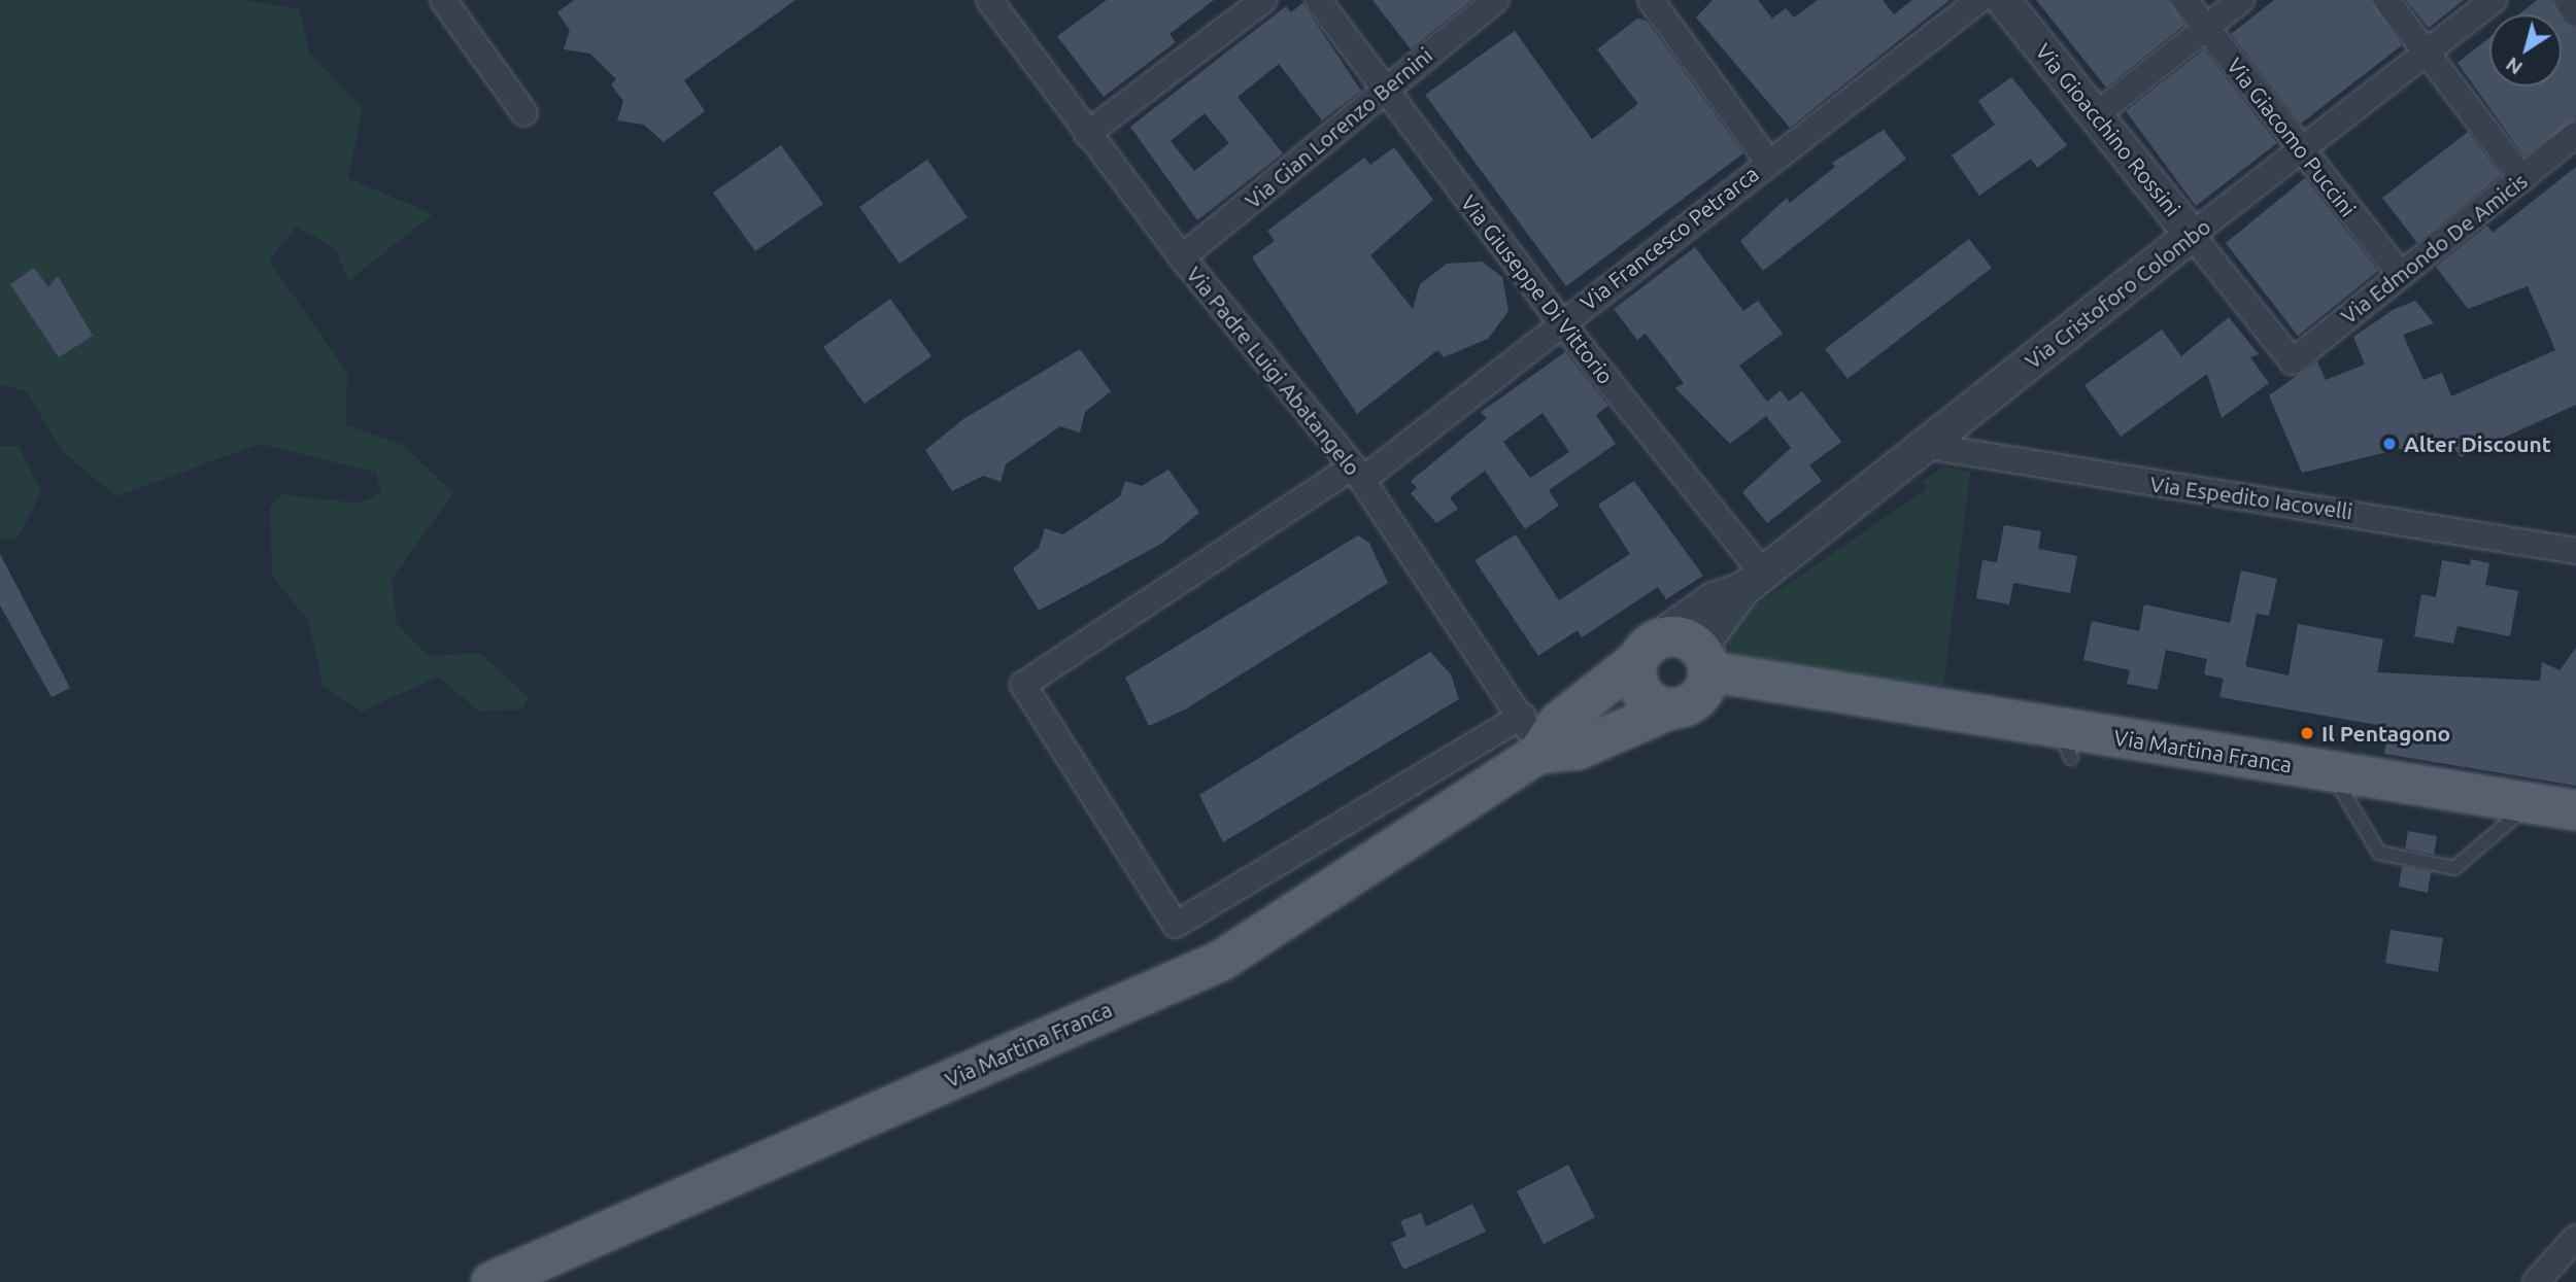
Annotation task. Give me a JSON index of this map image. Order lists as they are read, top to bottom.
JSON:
{
  "streets": {
    "main road": ["Via Martina Franca"],
    "street": [
      "Via Gian Lorenzo Bernini",
      "Via Gioacchino Rossini",
      "Via Giacomo Puccini",
      "Via Francesco Petrarca",
      "Via Edmondo De Amicis",
      "Via Giuseppe Di Vittorio",
      "Via Cristoforo Colombo",
      "Via Padre Luigi Abatangelo",
      "Via Espedito Iacovelli"
    ]
  },
  "crossings": [
    ["Via Gian Lorenzo Bernini", "Via Giuseppe Di Vittorio"],
    ["Via Gian Lorenzo Bernini", "Via Padre Luigi Abatangelo"],
    ["Via Gioacchino Rossini", "Via Edmondo De Amicis"],
    ["Via Gioacchino Rossini", "Via Cristoforo Colombo"],
    ["Via Giacomo Puccini", "Via Edmondo De Amicis"],
    ["Via Giacomo Puccini", "Via Cristoforo Colombo"],
    ["Via Francesco Petrarca", "Via Giuseppe Di Vittorio"],
    ["Via Francesco Petrarca", "Via Padre Luigi Abatangelo"],
    ["Via Giuseppe Di Vittorio", "Via Cristoforo Colombo"],
    ["Via Cristoforo Colombo", "Via Espedito Iacovelli"],
    ["Via Cristoforo Colombo", "Via Martina Franca"],
    ["Via Padre Luigi Abatangelo", "Via Martina Franca"]
  ],
  "places": ["Alter Discount", "Il Pentagono"],
  "north": "bottom left"
}
